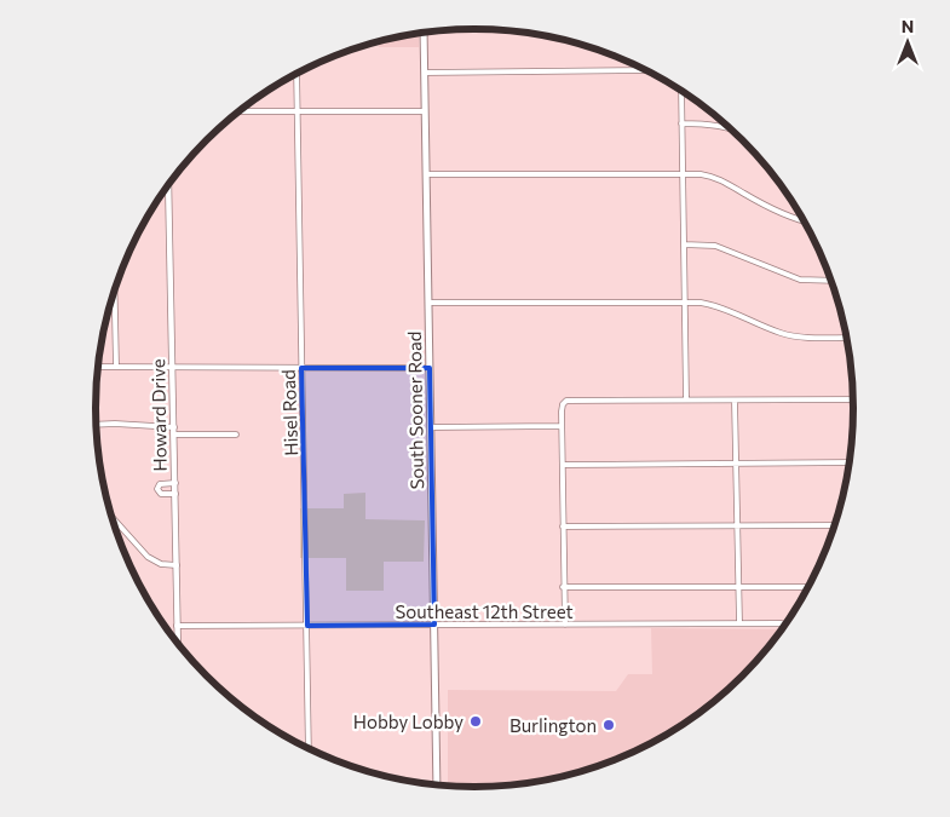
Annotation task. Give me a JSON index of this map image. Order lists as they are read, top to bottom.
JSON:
{
  "streets": {
    "main road": ["South Sooner Road"],
    "street": ["Hisel Road", "Howard Drive", "Southeast 12th Street"]
  },
  "crossings": [
    ["South Sooner Road", "Southeast 12th Street"],
    ["Hisel Road", "Southeast 12th Street"],
    ["Howard Drive", "Southeast 12th Street"]
  ],
  "places": ["Hobby Lobby", "Burlington"],
  "north": "top"
}
